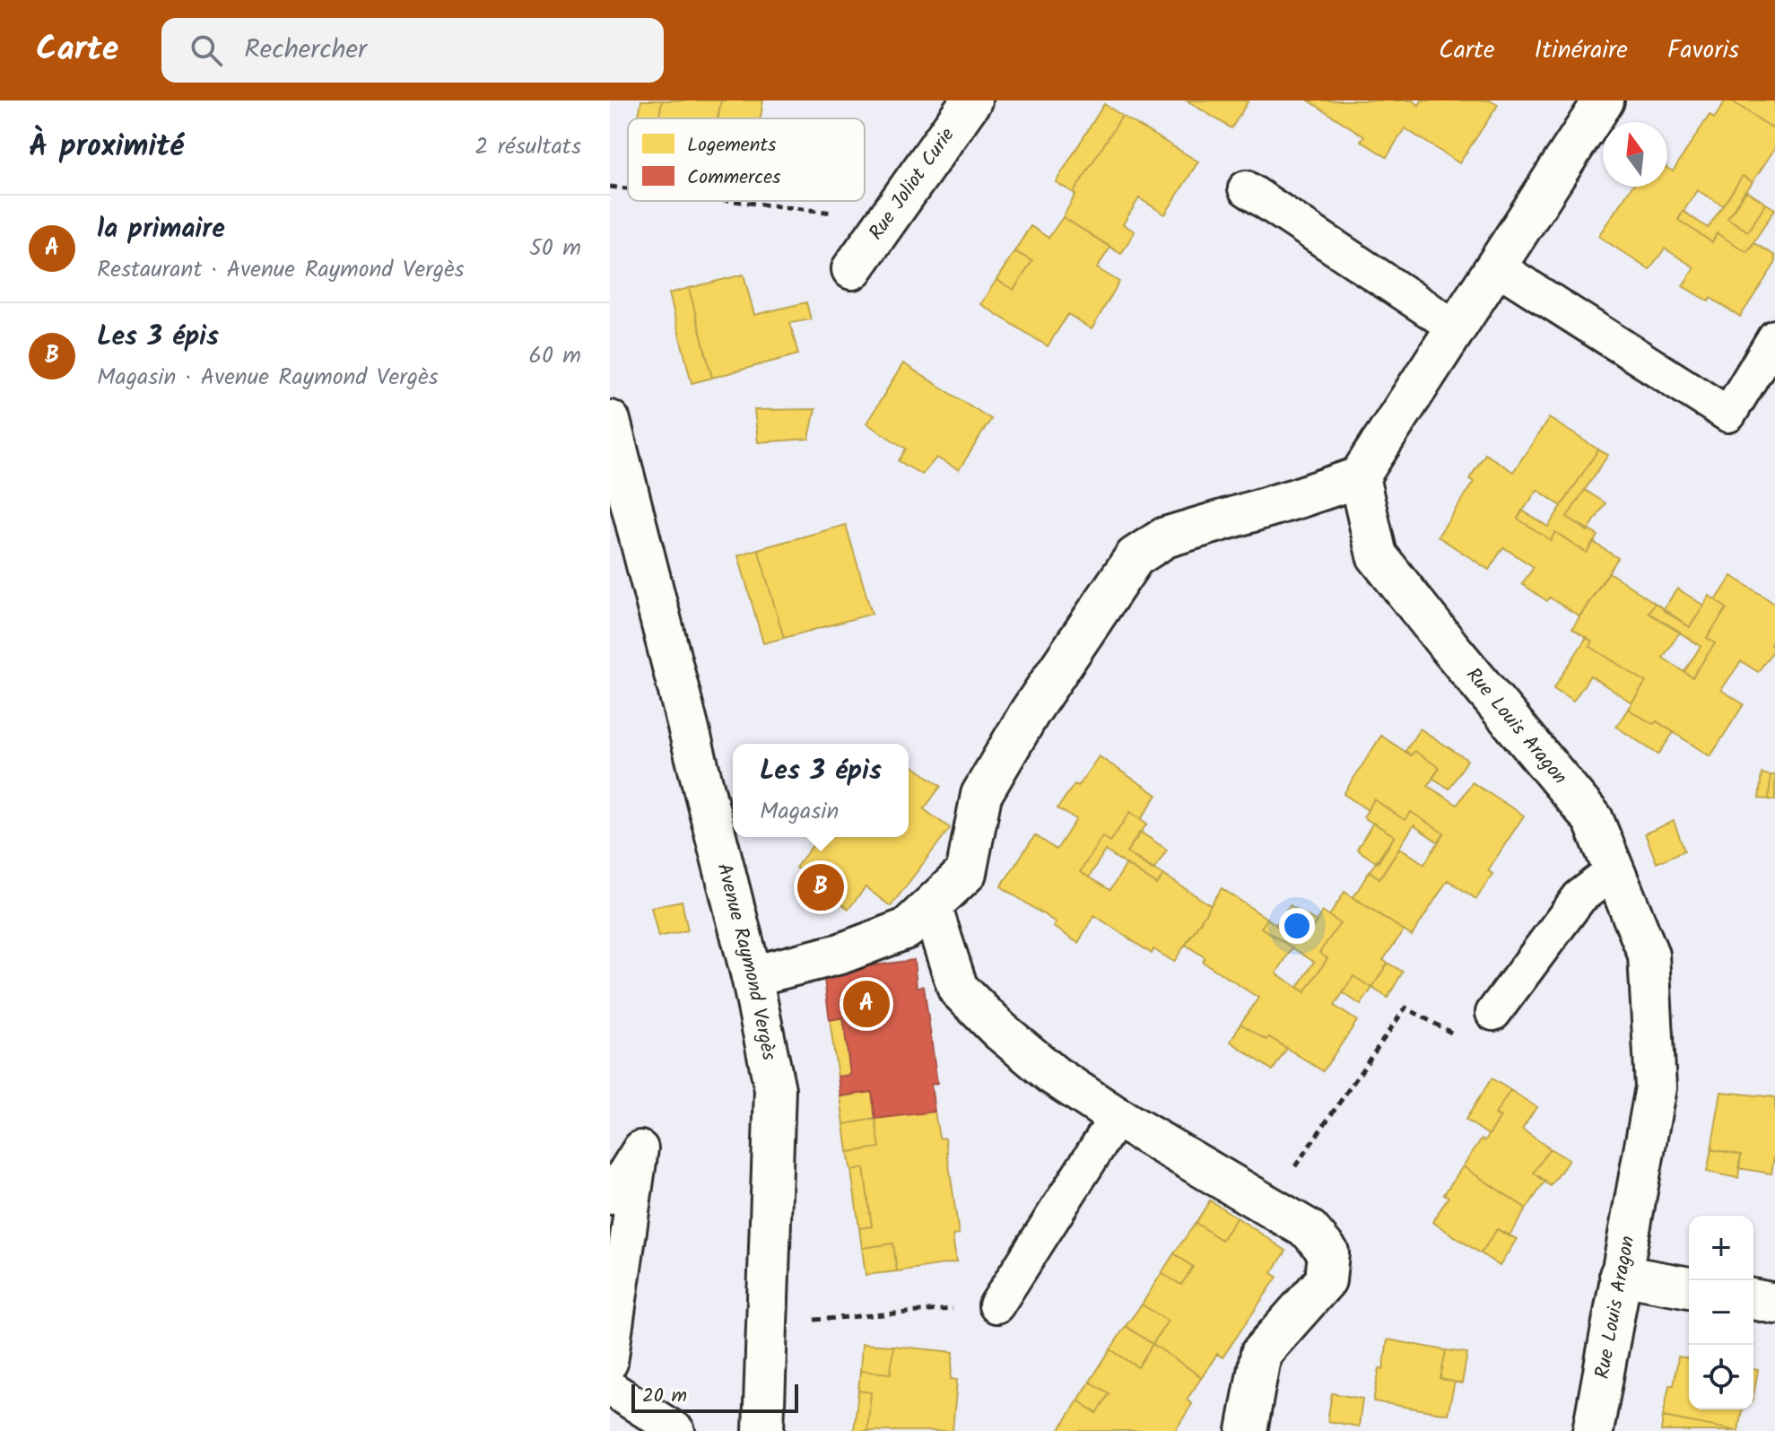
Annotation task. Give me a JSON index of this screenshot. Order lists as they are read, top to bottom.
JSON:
{
  "streets": {
    "street": ["Rue Joliot Curie", "Rue Louis Aragon", "Avenue Raymond Vergès"]
  },
  "legend": ["Logements", "Commerces"],
  "scale_bar": "20 m",
  "north": "top",
  "page": {
    "header": "Carte",
    "search": "Rechercher",
    "nav": ["Carte", "Itinéraire", "Favoris"],
    "heading": ["À proximité", "2 résultats"],
    "list": [
      {
        "mark": "A",
        "name": "la primaire",
        "note": "Restaurant · Avenue Raymond Vergès",
        "value": "50 m"
      },
      {
        "mark": "B",
        "name": "Les 3 épis",
        "note": "Magasin · Avenue Raymond Vergès",
        "value": "60 m"
      }
    ],
    "popup": ["Les 3 épis", "Magasin"],
    "pins": ["B", "A"],
    "map_buttons": ["+", "−"],
    "scale": "20 m"
  }
}
